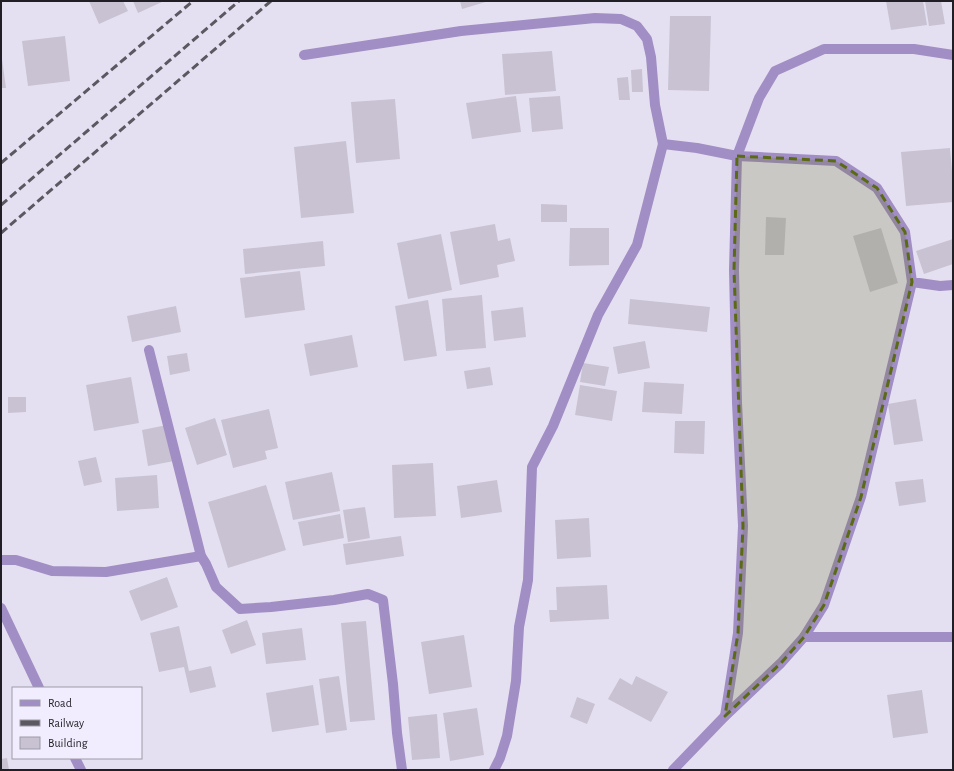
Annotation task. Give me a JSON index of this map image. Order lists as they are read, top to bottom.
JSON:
{
  "legend": ["Road", "Railway", "Building"]
}
